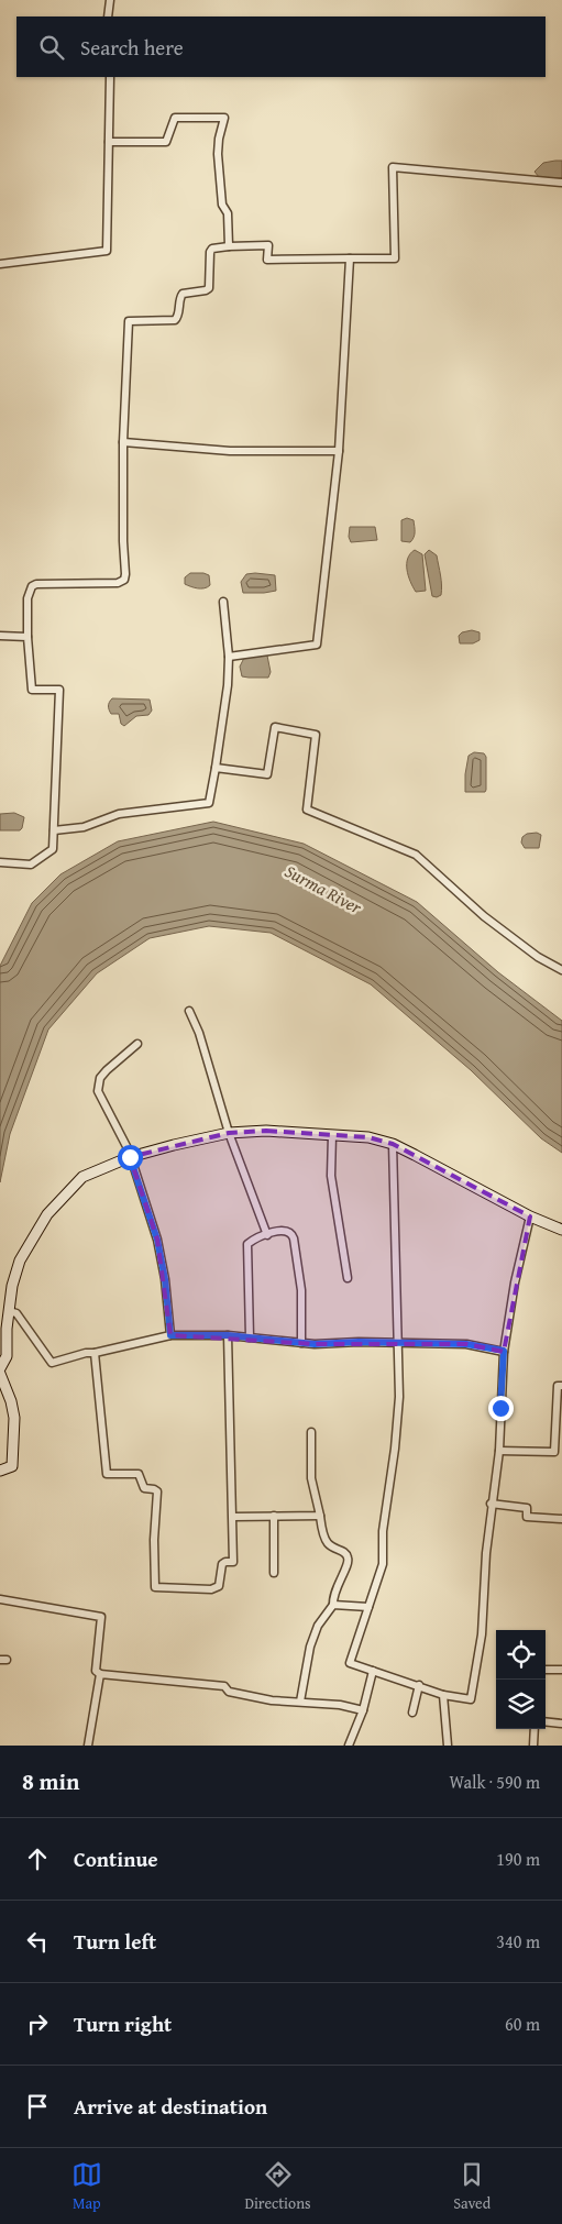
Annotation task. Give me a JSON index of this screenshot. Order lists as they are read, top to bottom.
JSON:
{
  "water": ["Surma River"],
  "page": {
    "search": "Search here",
    "heading": ["8 min", "Walk · 590 m"],
    "list": [
      ["Continue", "190 m"],
      ["Turn left", "340 m"],
      ["Turn right", "60 m"],
      "Arrive at destination"
    ],
    "nav": ["Map", "Directions", "Saved"]
  }
}
